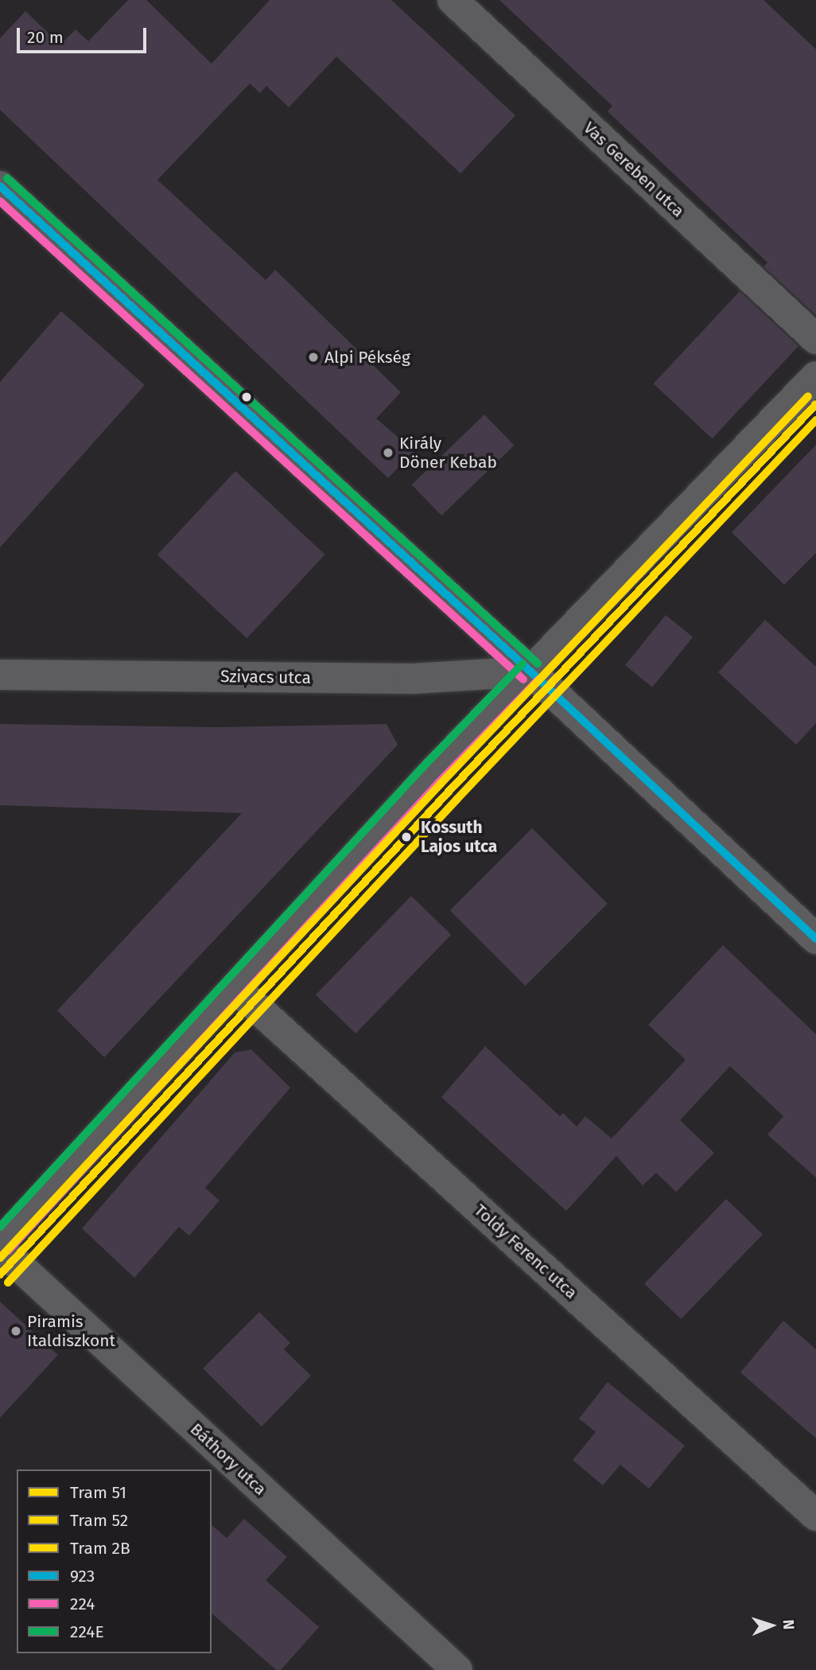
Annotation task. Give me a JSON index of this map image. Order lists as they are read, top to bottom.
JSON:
{
  "streets": {
    "street": [
      "Vas Gereben utca",
      "Szivacs utca",
      "Toldy Ferenc utca",
      "Báthory utca"
    ]
  },
  "places": [
    "Alpi Pékség",
    "Király Döner Kebab",
    "Kossuth Lajos utca",
    "Piramis Italdiszkont"
  ],
  "lines": [
    "transit line 224E",
    "transit line 923",
    "transit line 224",
    "tram line 2B",
    "tram line 51",
    "tram line 52"
  ],
  "legend": [
    "Tram 51",
    "Tram 52",
    "Tram 2B",
    "923",
    "224",
    "224E"
  ],
  "scale_bar": "20 m",
  "north": "right"
}
